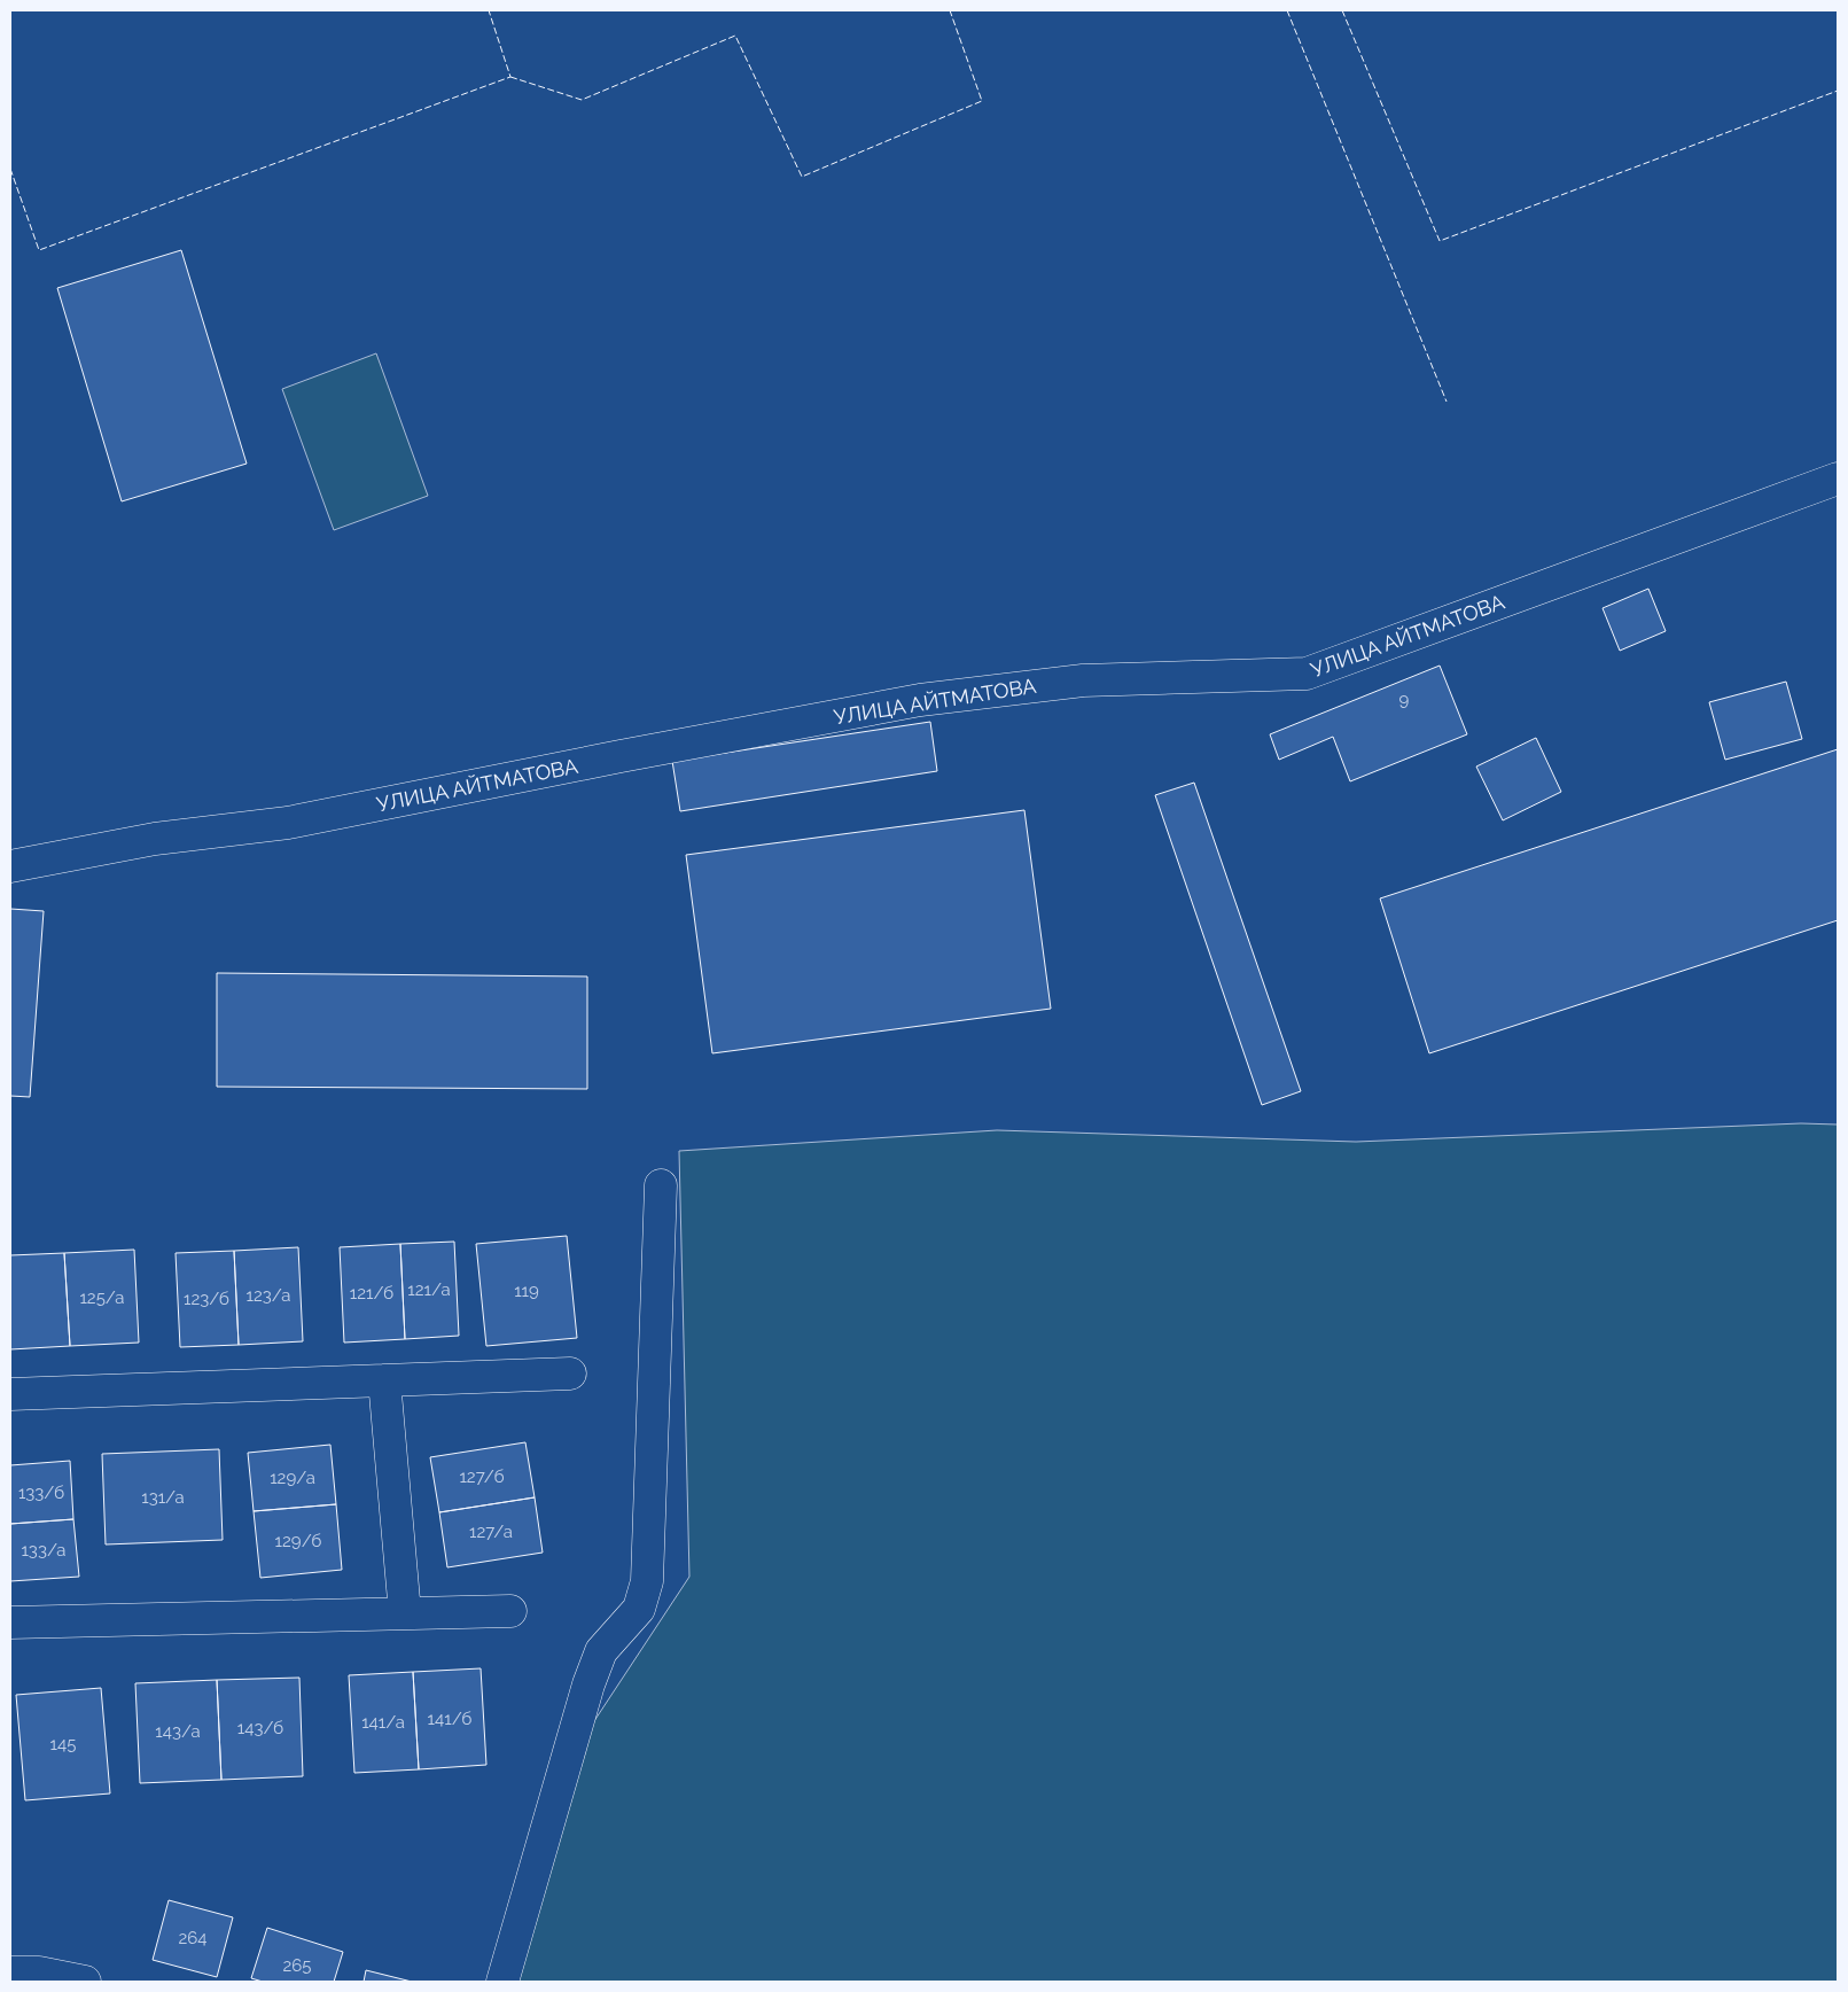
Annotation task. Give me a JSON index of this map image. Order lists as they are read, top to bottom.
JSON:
{
  "streets": {
    "street": ["УЛИЦА АЙТМАТОВА"]
  },
  "house_numbers": [
    "9",
    "121/а",
    "119",
    "121/б",
    "123/а",
    "125/а",
    "123/б",
    "127/б",
    "129/а",
    "133/б",
    "131/а",
    "127/а",
    "129/б",
    "133/а",
    "141/б",
    "141/а",
    "143/б",
    "143/а",
    "145",
    "264",
    "265"
  ]
}
